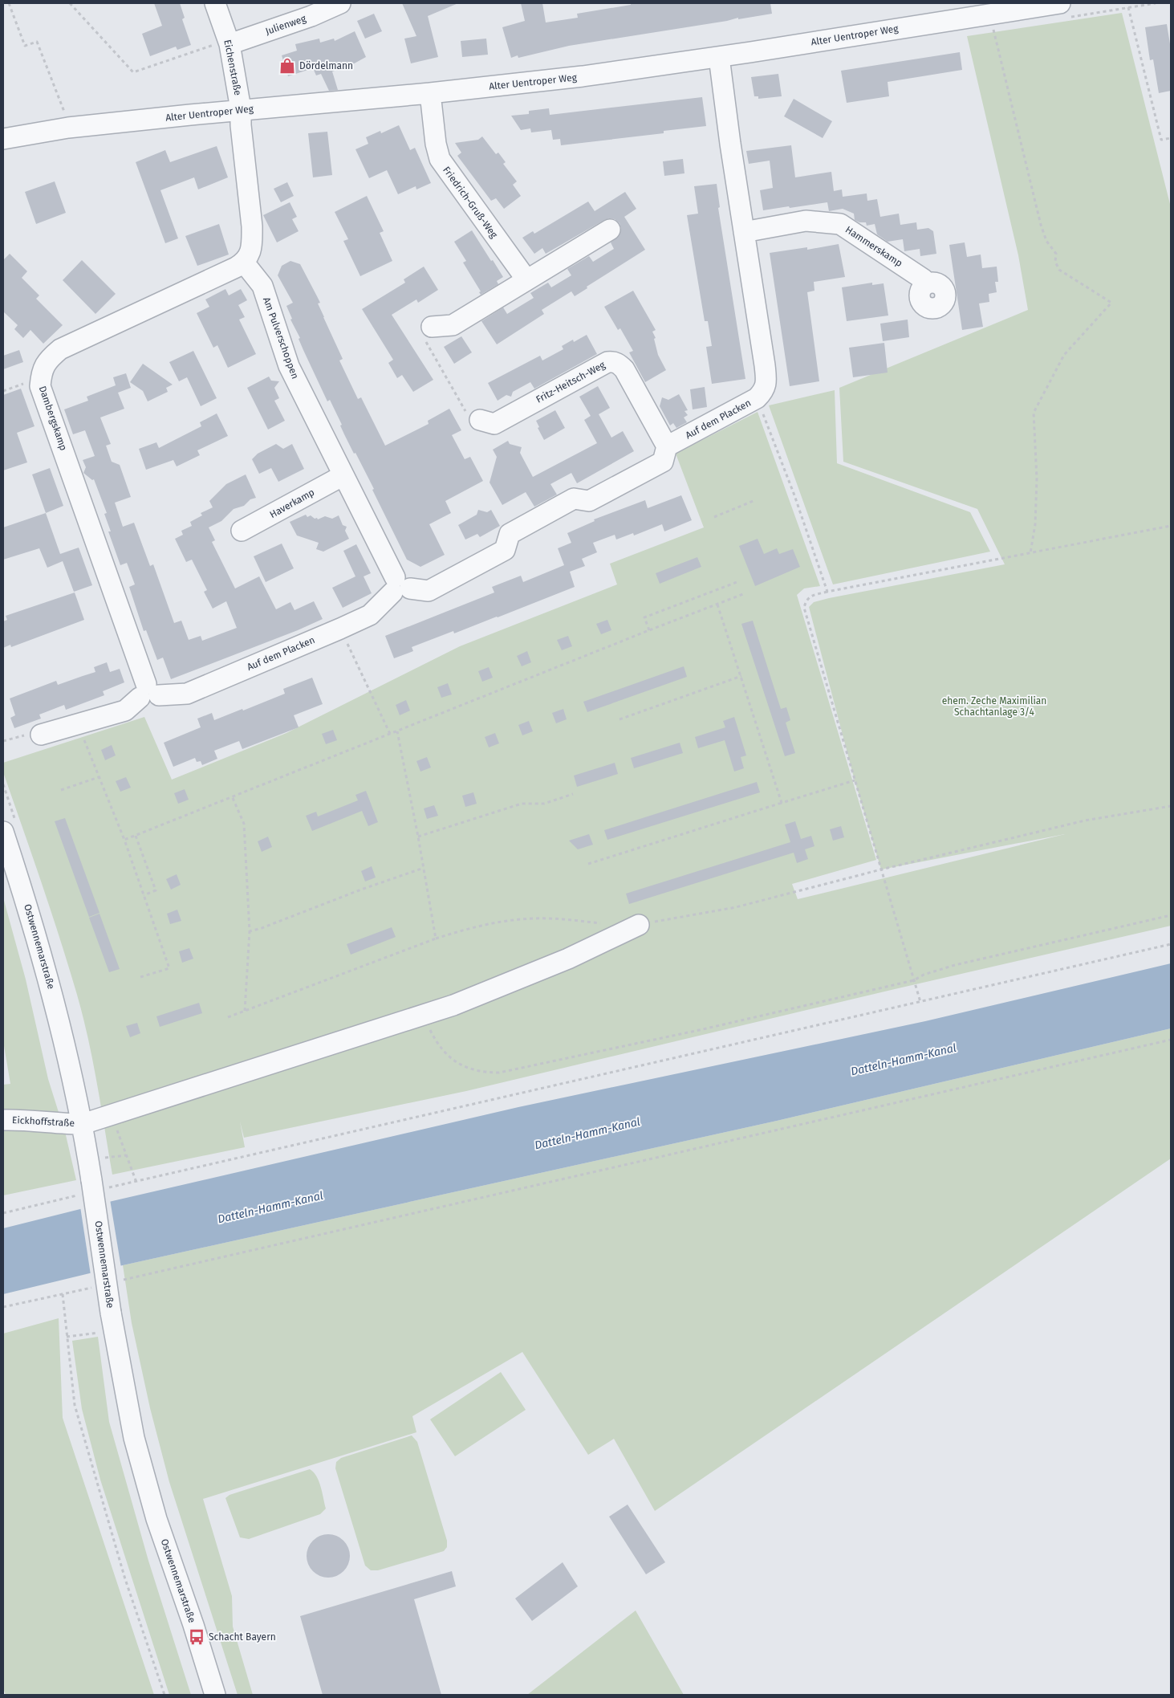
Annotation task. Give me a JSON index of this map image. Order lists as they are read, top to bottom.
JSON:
{
  "streets": {
    "street": [
      "Julienweg",
      "Alter Uentroper Weg",
      "Eichenstraße",
      "Friedrich-Gruß-Weg",
      "Hammerskamp",
      "Am Pulverschoppen",
      "Fritz-Heitsch-Weg",
      "Dambergskamp",
      "Auf dem Placken",
      "Haverkamp",
      "Ostwennemarstraße",
      "Eickhoffstraße"
    ]
  },
  "crossings": [
    ["Julienweg", "Eichenstraße"],
    ["Alter Uentroper Weg", "Eichenstraße"],
    ["Alter Uentroper Weg", "Friedrich-Gruß-Weg"],
    ["Alter Uentroper Weg", "Auf dem Placken"],
    ["Hammerskamp", "Auf dem Placken"],
    ["Am Pulverschoppen", "Dambergskamp"],
    ["Am Pulverschoppen", "Auf dem Placken"],
    ["Am Pulverschoppen", "Haverkamp"],
    ["Fritz-Heitsch-Weg", "Auf dem Placken"],
    ["Dambergskamp", "Auf dem Placken"],
    ["Ostwennemarstraße", "Eickhoffstraße"]
  ],
  "water": ["Datteln-Hamm-Kanal"],
  "parks": ["ehem. Zeche Maximilian Schachtanlage 3/4"],
  "places": {
    "shop": ["Dördelmann"],
    "bus stop": ["Schacht Bayern"]
  }
}
